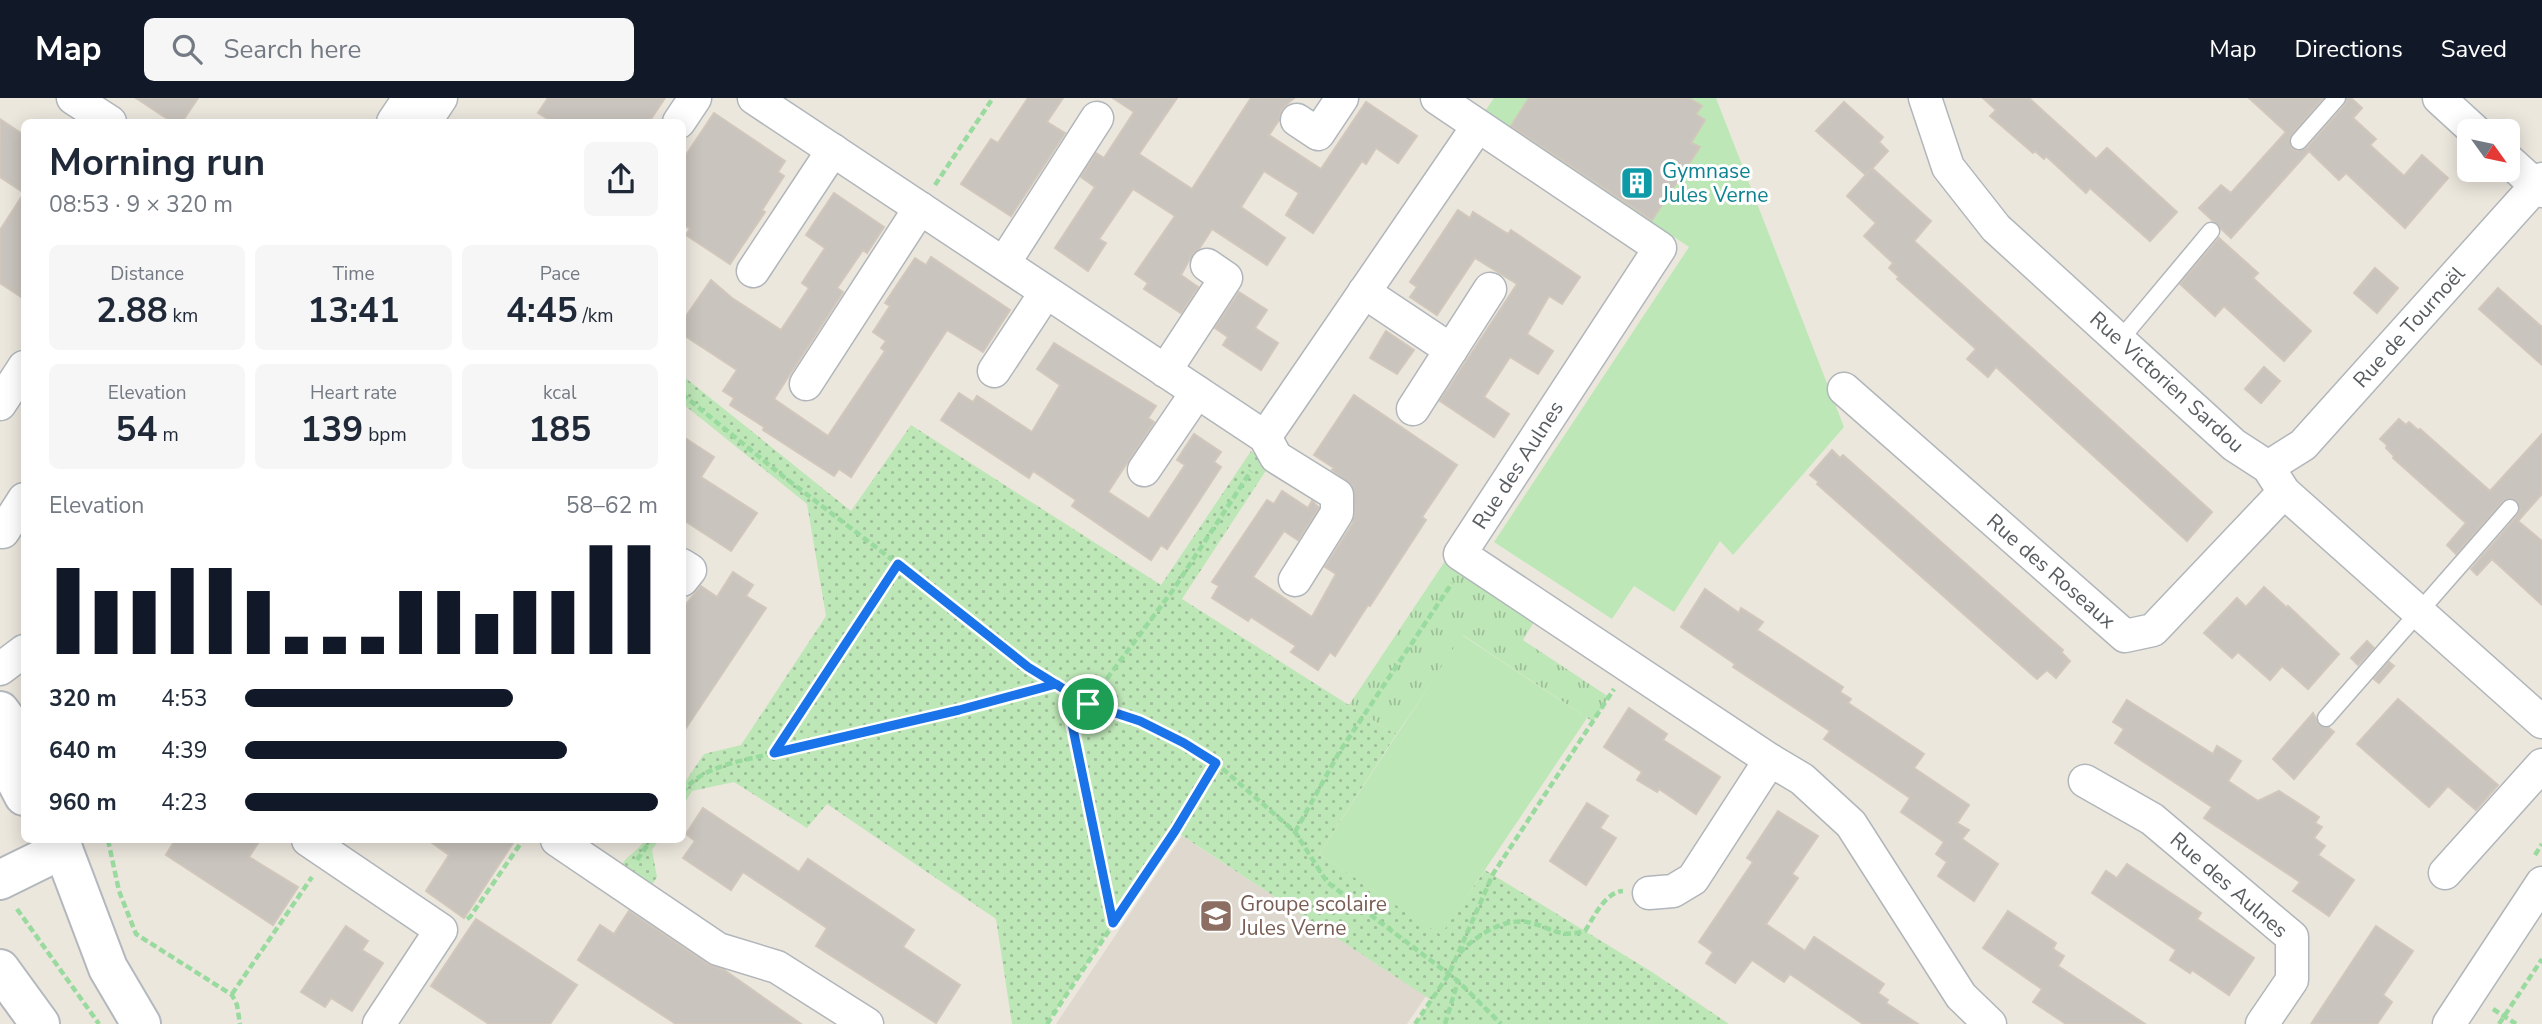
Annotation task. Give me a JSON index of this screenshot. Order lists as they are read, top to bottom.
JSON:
{
  "streets": {
    "street": [
      "Rue de Tournoël",
      "Rue Victorien Sardou",
      "Rue des Aulnes",
      "Rue des Roseaux"
    ]
  },
  "crossings": [
    ["Rue de Tournoël", "Rue Victorien Sardou"],
    ["Rue de Tournoël", "Rue des Roseaux"],
    ["Rue Victorien Sardou", "Rue des Roseaux"]
  ],
  "places": {
    "building": ["Gymnase Jules Verne"],
    "school or university": ["Groupe scolaire Jules Verne"]
  },
  "north": "bottom right",
  "page": {
    "header": "Map",
    "search": "Search here",
    "nav": ["Map", "Directions", "Saved"],
    "heading": ["Morning run", "08:53 · 9 × 320 m"],
    "stats": [
      ["Distance", "2.88 km"],
      ["Time", "13:41"],
      ["Pace", "4:45 /km"],
      ["Elevation", "54 m"],
      ["Heart rate", "139 bpm"],
      ["kcal", "185"]
    ],
    "chart": ["Elevation", "58–62 m"],
    "list": [
      {
        "name": "320 m",
        "note": "4:53"
      },
      {
        "name": "640 m",
        "note": "4:39"
      },
      {
        "name": "960 m",
        "note": "4:23"
      }
    ]
  }
}
